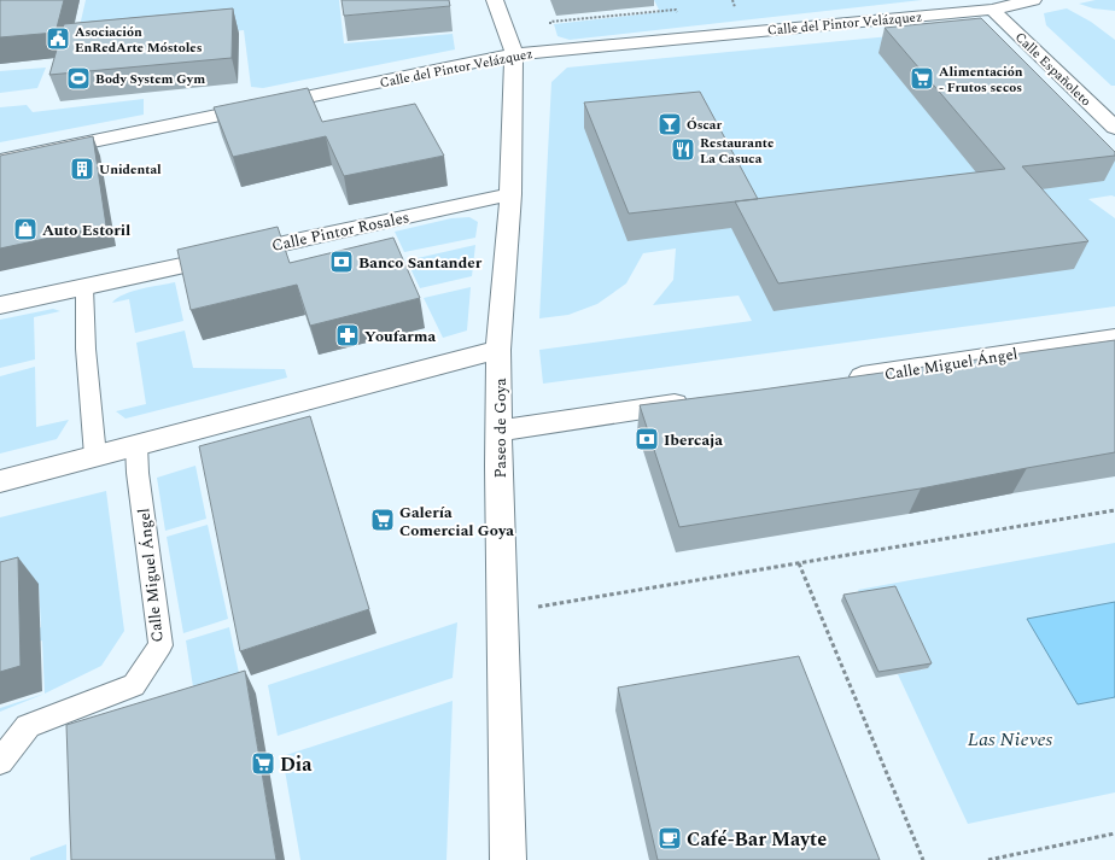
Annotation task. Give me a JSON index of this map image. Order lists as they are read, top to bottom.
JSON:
{
  "streets": {
    "street": [
      "Calle del Pintor Velázquez",
      "Calle Españoleto",
      "Calle Pintor Rosales",
      "Calle Miguel Ángel",
      "Paseo de Goya"
    ]
  },
  "crossings": [
    ["Calle del Pintor Velázquez", "Calle Españoleto"],
    ["Calle del Pintor Velázquez", "Paseo de Goya"],
    ["Calle Pintor Rosales", "Paseo de Goya"]
  ],
  "parks": ["Las Nieves"],
  "places": {
    "public building": ["Asociación EnRedArte Móstoles"],
    "sports": ["Body System Gym"],
    "supermarket": ["Alimentación - Frutos secos", "Galería Comercial Goya", "Dia"],
    "bar": ["Óscar"],
    "restaurant": ["Restaurante La Casuca"],
    "building": ["Unidental"],
    "shop": ["Auto Estoril"],
    "bank": ["Banco Santander", "Ibercaja"],
    "pharmacy": ["Youfarma"],
    "cafe": ["Café-Bar Mayte"]
  }
}
